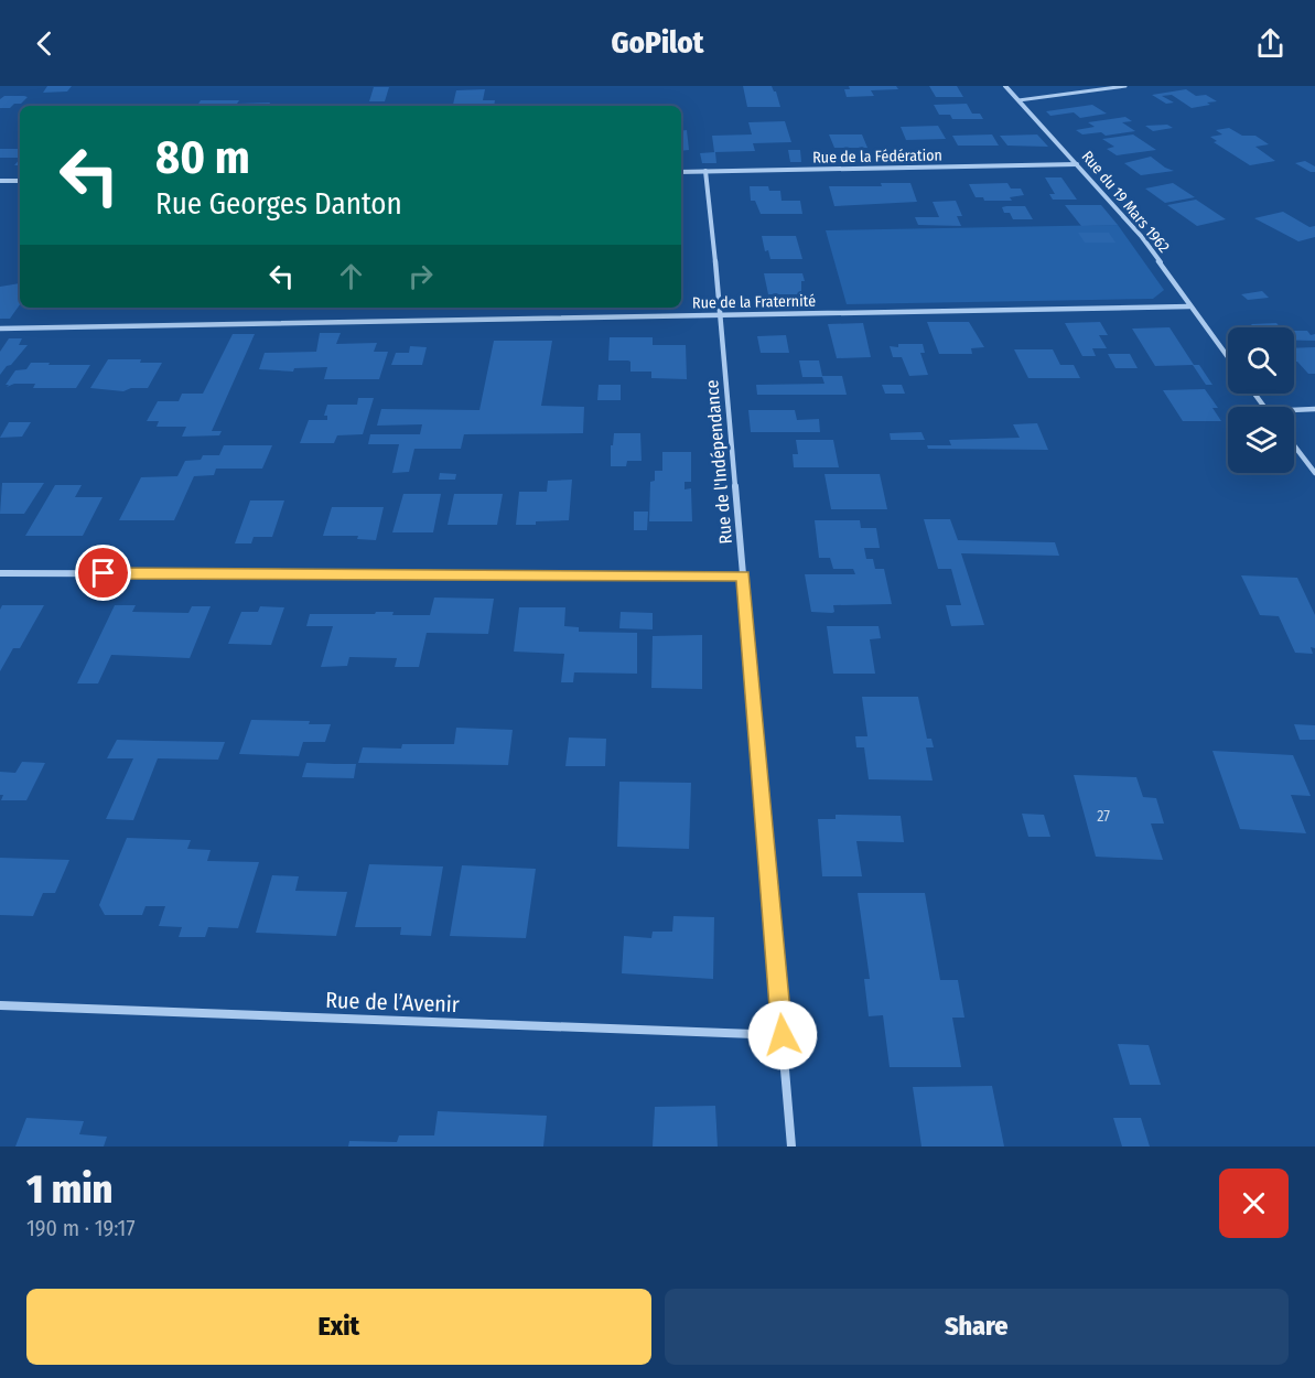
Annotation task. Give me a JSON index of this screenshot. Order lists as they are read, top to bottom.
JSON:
{
  "streets": {
    "street": [
      "Rue de la Fédération",
      "Rue du 19 Mars 1962",
      "Rue de la Fraternité",
      "Rue de l'Indépendance",
      "Rue de l’Avenir"
    ]
  },
  "crossings": [
    ["Rue de la Fédération", "Rue du 19 Mars 1962"],
    ["Rue de la Fédération", "Rue de l'Indépendance"],
    ["Rue du 19 Mars 1962", "Rue de la Fraternité"],
    ["Rue de la Fraternité", "Rue de l'Indépendance"],
    ["Rue de l'Indépendance", "Rue de l’Avenir"]
  ],
  "house_numbers": ["27"],
  "page": {
    "header": "GoPilot",
    "turn": ["80 m", "Rue Georges Danton"],
    "heading": ["1 min", "190 m · 19:17"],
    "buttons": ["Exit", "Share"]
  }
}
